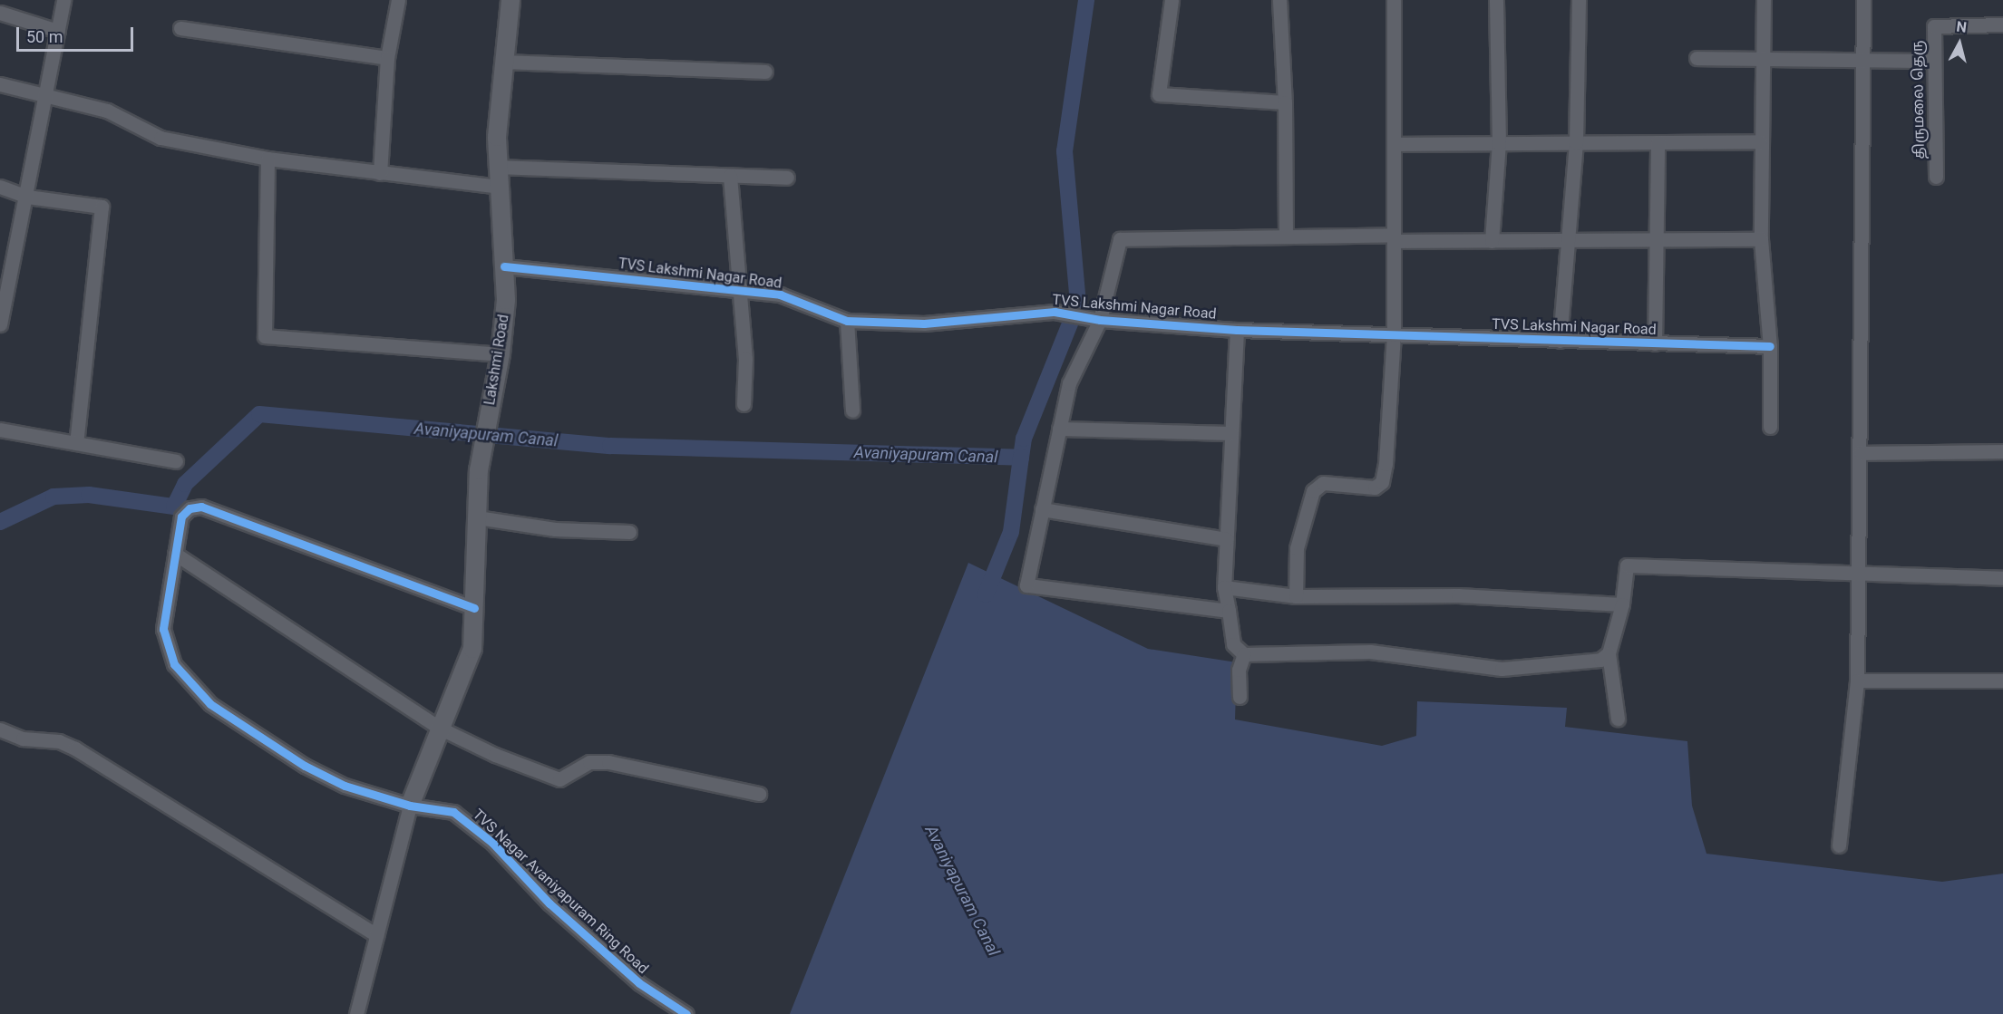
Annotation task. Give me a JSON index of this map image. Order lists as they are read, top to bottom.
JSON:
{
  "streets": {
    "street": [
      "திருமலை தெரு",
      "TVS Lakshmi Nagar Road",
      "Lakshmi Road",
      "TVS Nagar Avaniyapuram Ring Road"
    ]
  },
  "crossings": [
    ["TVS Lakshmi Nagar Road", "Lakshmi Road"],
    ["Lakshmi Road", "TVS Nagar Avaniyapuram Ring Road"]
  ],
  "water": ["Avaniyapuram Canal"],
  "scale_bar": "50 m",
  "north": "top"
}
